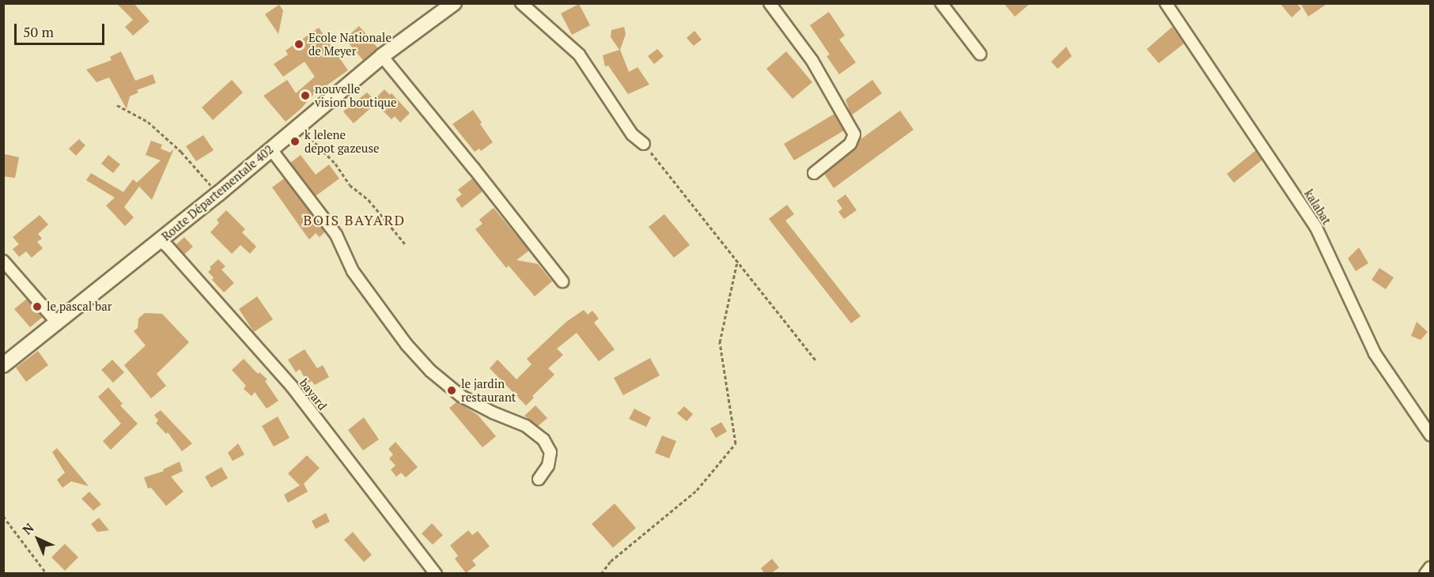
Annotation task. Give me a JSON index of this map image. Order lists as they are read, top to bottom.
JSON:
{
  "streets": {
    "main road": ["Route Départementale 402"],
    "street": ["kalabat", "bayard"]
  },
  "crossings": [
    ["Route Départementale 402", "bayard"]
  ],
  "districts": ["BOIS BAYARD"],
  "places": [
    "Ecole Nationale de Meyer",
    "nouvelle vision boutique",
    "k lelene depot gazeuse",
    "le pascal bar",
    "le jardin restaurant"
  ],
  "scale_bar": "50 m",
  "north": "top left"
}
